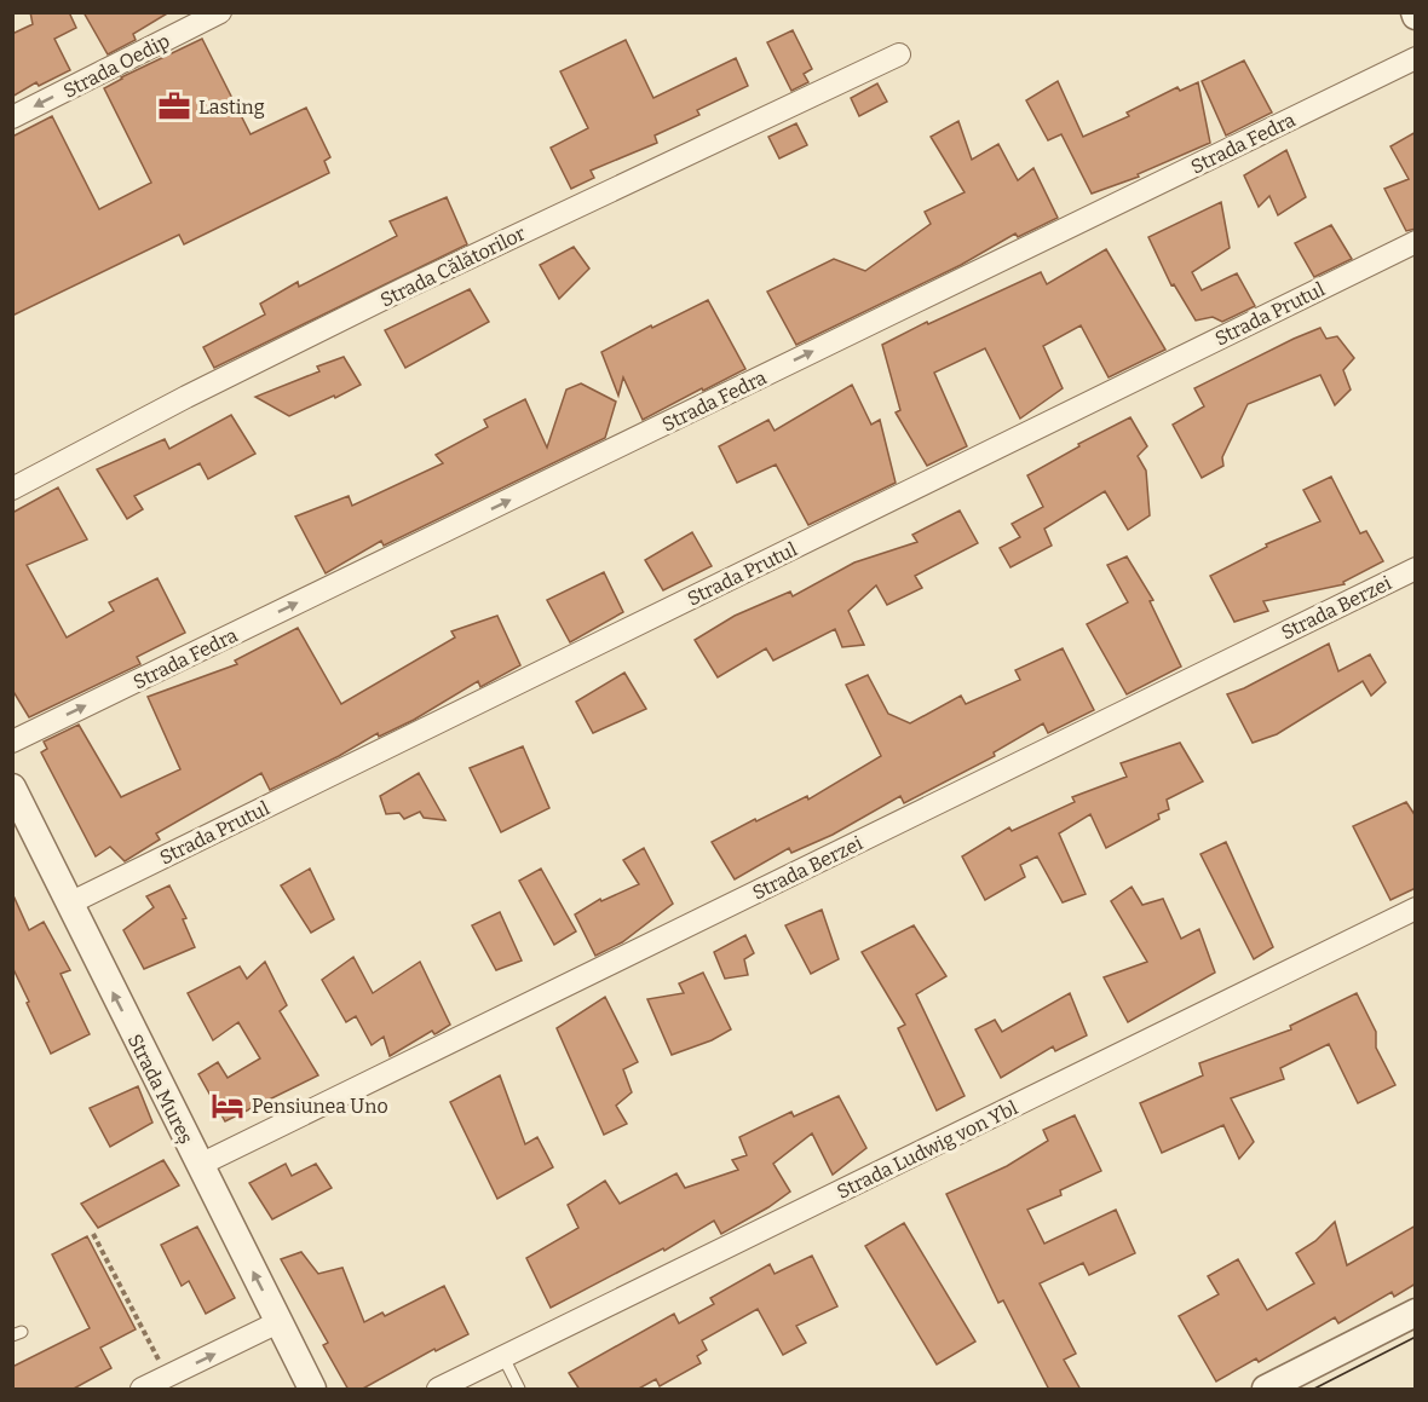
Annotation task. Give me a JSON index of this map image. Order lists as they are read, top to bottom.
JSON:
{
  "streets": {
    "street": [
      "Strada Oedip",
      "Strada Fedra",
      "Strada Călătorilor",
      "Strada Prutul",
      "Strada Berzei",
      "Strada Mureș",
      "Strada Ludwig von Ybl"
    ]
  },
  "crossings": [
    ["Strada Prutul", "Strada Mureș"],
    ["Strada Berzei", "Strada Mureș"]
  ],
  "one_way": ["Strada Oedip", "Strada Fedra", "Strada Mureș"],
  "places": {
    "office": ["Lasting"],
    "hotel": ["Pensiunea Uno"]
  }
}
